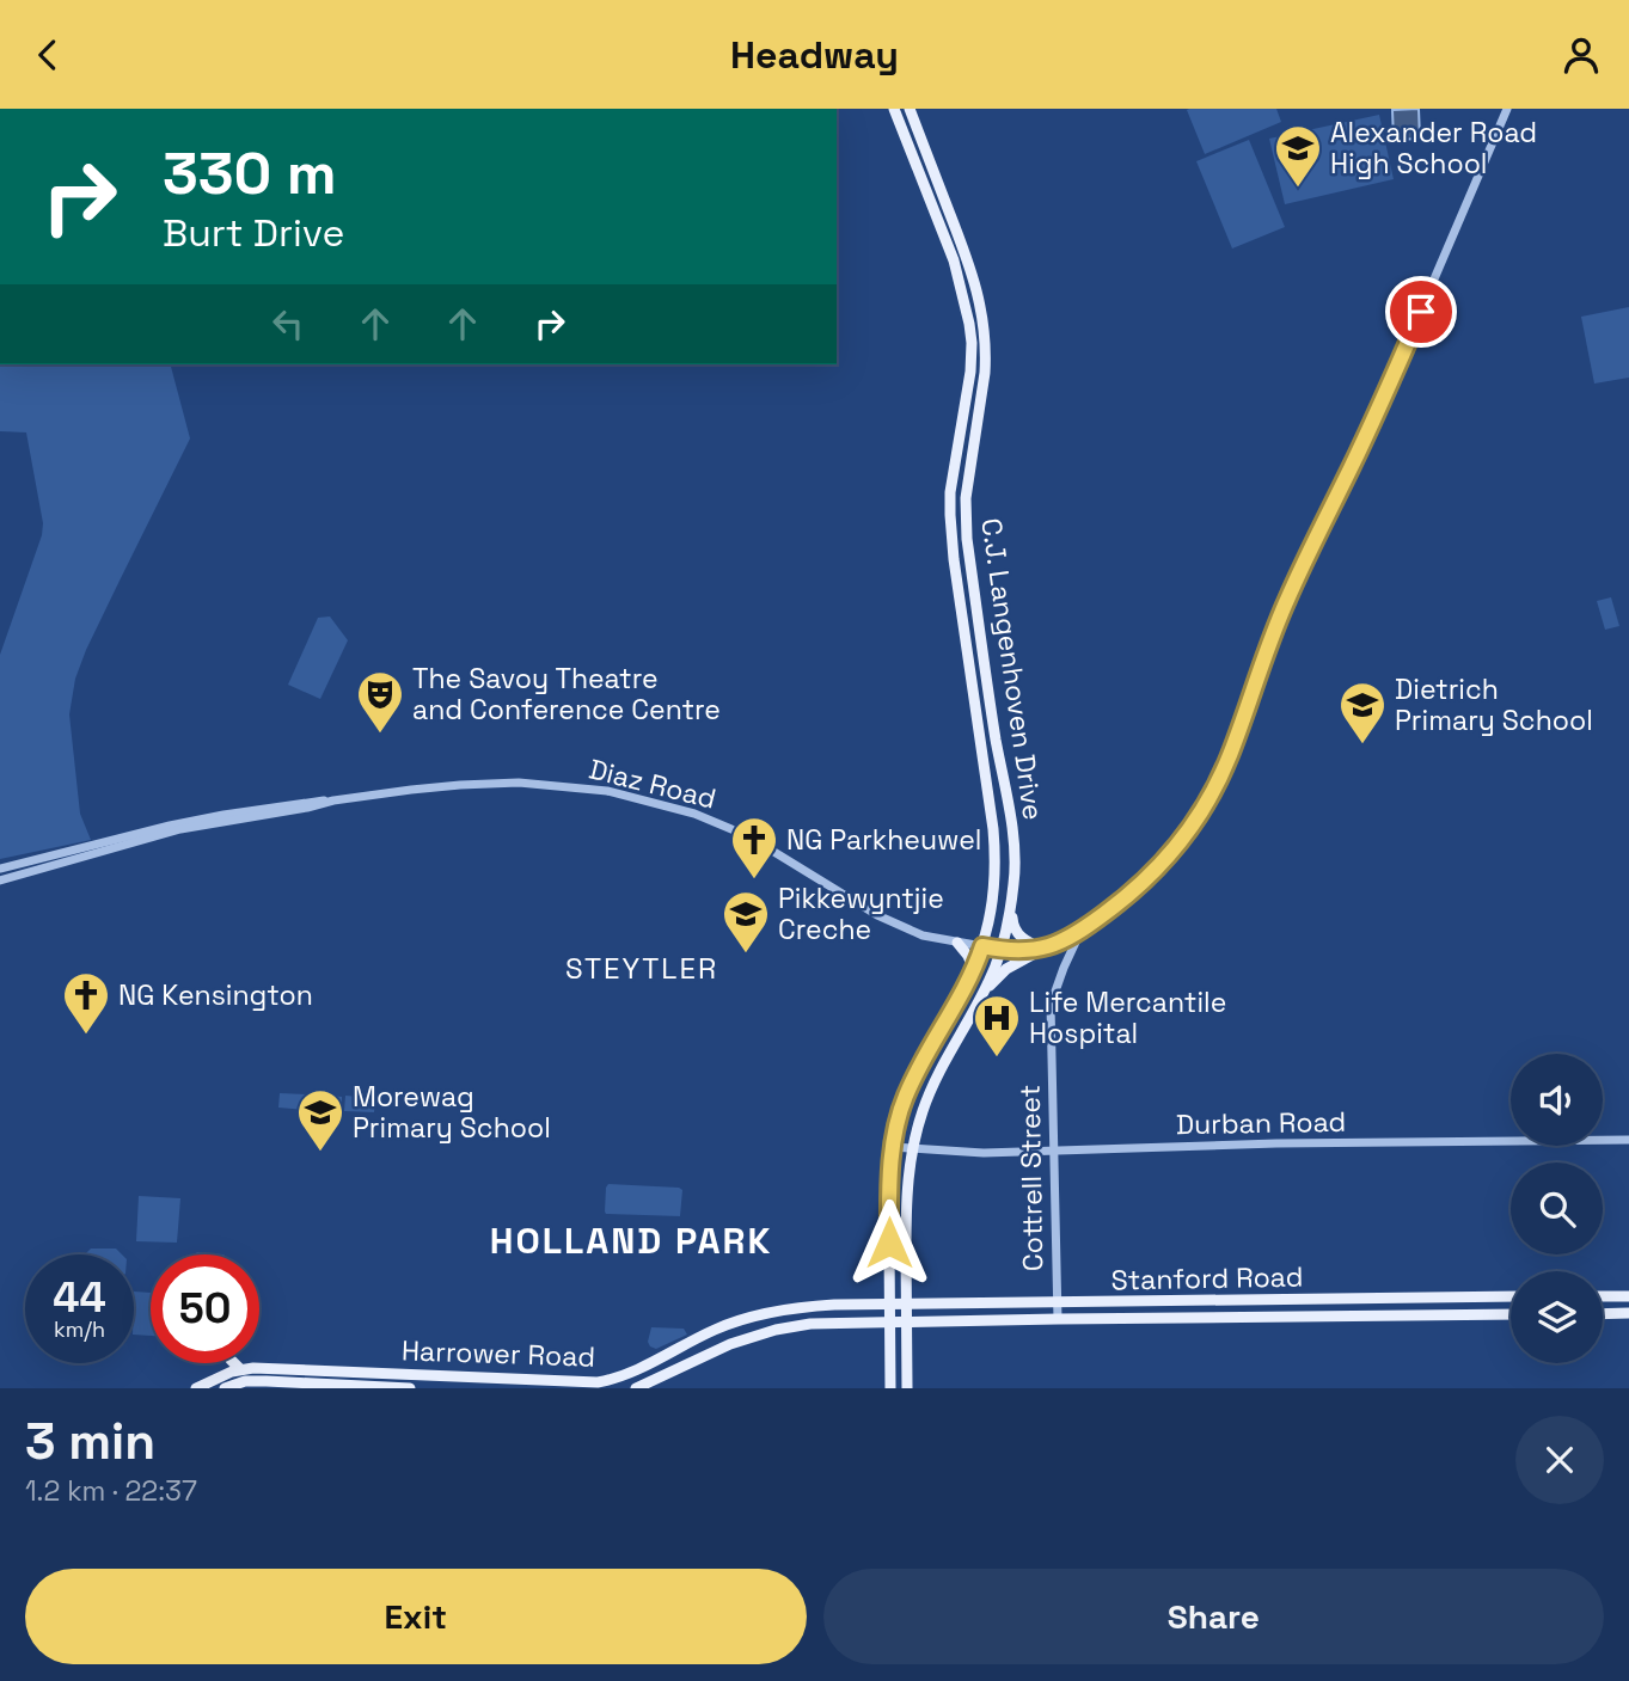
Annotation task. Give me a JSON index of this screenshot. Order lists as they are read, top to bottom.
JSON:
{
  "streets": {
    "main road": ["C.J. Langenhoven Drive", "Stanford Road", "Harrower Road"],
    "street": ["Diaz Road", "Durban Road", "Cottrell Street"]
  },
  "crossings": [
    ["C.J. Langenhoven Drive", "Diaz Road"],
    ["C.J. Langenhoven Drive", "Durban Road"],
    ["C.J. Langenhoven Drive", "Stanford Road"],
    ["C.J. Langenhoven Drive", "Harrower Road"],
    ["Durban Road", "Cottrell Street"],
    ["Cottrell Street", "Stanford Road"],
    ["Stanford Road", "Harrower Road"]
  ],
  "districts": ["STEYTLER", "HOLLAND PARK"],
  "places": {
    "school or university": [
      "Alexander Road High School",
      "Dietrich Primary School",
      "Pikkewyntjie Creche",
      "Morewag Primary School"
    ],
    "theatre": ["The Savoy Theatre and Conference Centre"],
    "church": ["NG Parkheuwel", "NG Kensington"],
    "hospital": ["Life Mercantile Hospital"]
  },
  "page": {
    "header": "Headway",
    "turn": ["330 m", "Burt Drive"],
    "speed": "44 km/h",
    "limit": "50",
    "heading": ["3 min", "1.2 km · 22:37"],
    "buttons": ["Exit", "Share"]
  }
}
